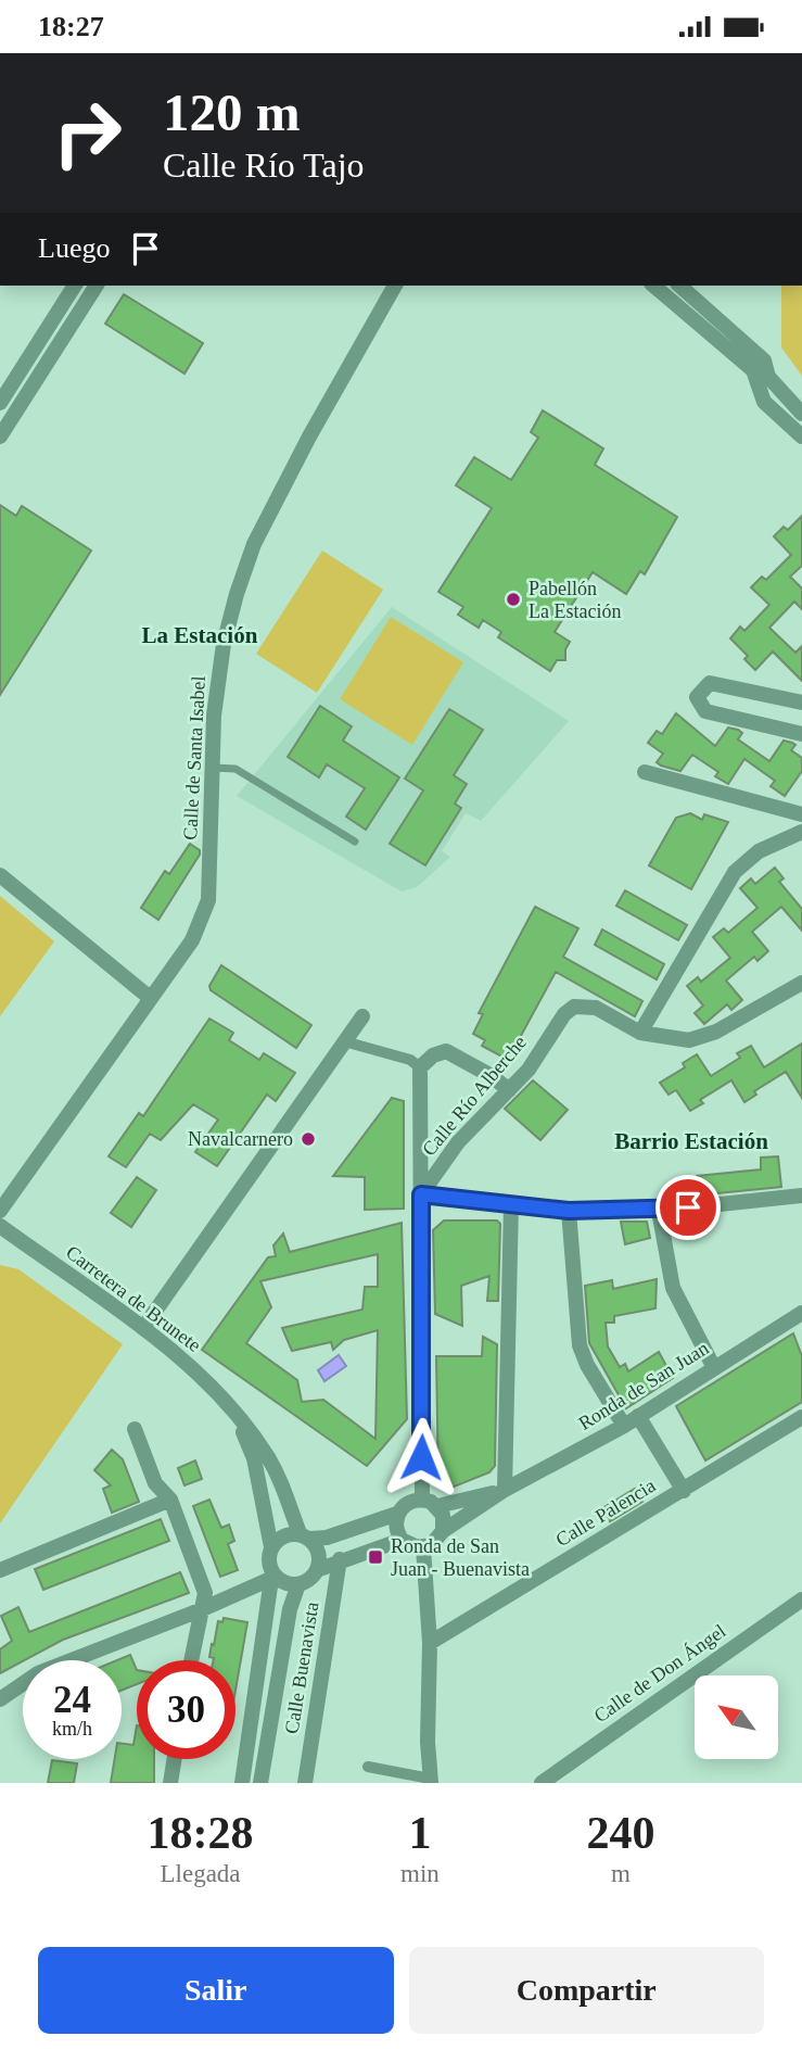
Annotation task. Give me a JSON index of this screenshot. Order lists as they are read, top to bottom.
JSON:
{
  "streets": {
    "street": [
      "Calle de Santa Isabel",
      "Calle Río Alberche",
      "Carretera de Brunete",
      "Ronda de San Juan",
      "Calle Palencia",
      "Calle Buenavista",
      "Calle de Don Ángel"
    ]
  },
  "crossings": [
    ["Carretera de Brunete", "Calle Buenavista"]
  ],
  "districts": ["La Estación", "Barrio Estación"],
  "places": {
    "other": ["Pabellón La Estación", "Navalcarnero"],
    "transit": ["Ronda de San Juan - Buenavista"]
  },
  "north": "top left",
  "page": {
    "status": "18:27",
    "turn": ["120 m", "Calle Río Tajo"],
    "then": "Luego",
    "speed": "24 km/h",
    "limit": "30",
    "eta": [
      "18:28",
      "Llegada",
      "1",
      "min",
      "240",
      "m"
    ],
    "buttons": ["Salir", "Compartir"]
  }
}
